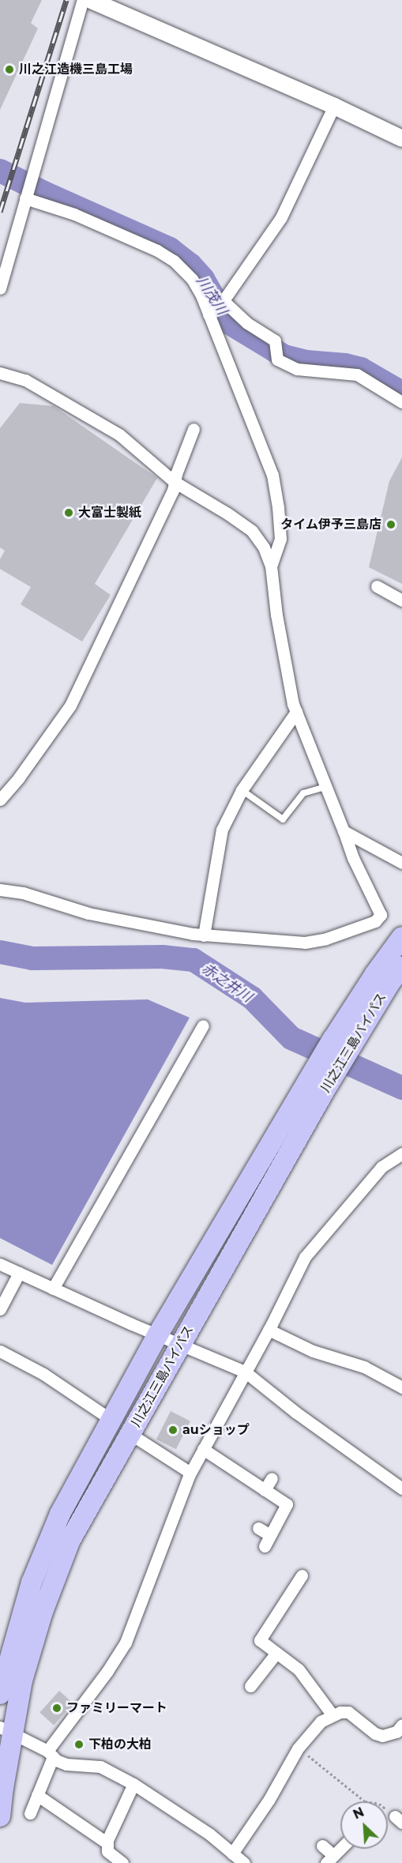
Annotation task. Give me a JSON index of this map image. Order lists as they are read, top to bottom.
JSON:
{
  "streets": {
    "highway": ["川之江三島バイパス"]
  },
  "water": ["川茂川", "赤之井川"],
  "places": [
    "川之江造機三島工場",
    "大富士製紙",
    "タイム伊予三島店",
    "auショップ",
    "ファミリーマート",
    "下柏の大柏"
  ],
  "north": "top left"
}
